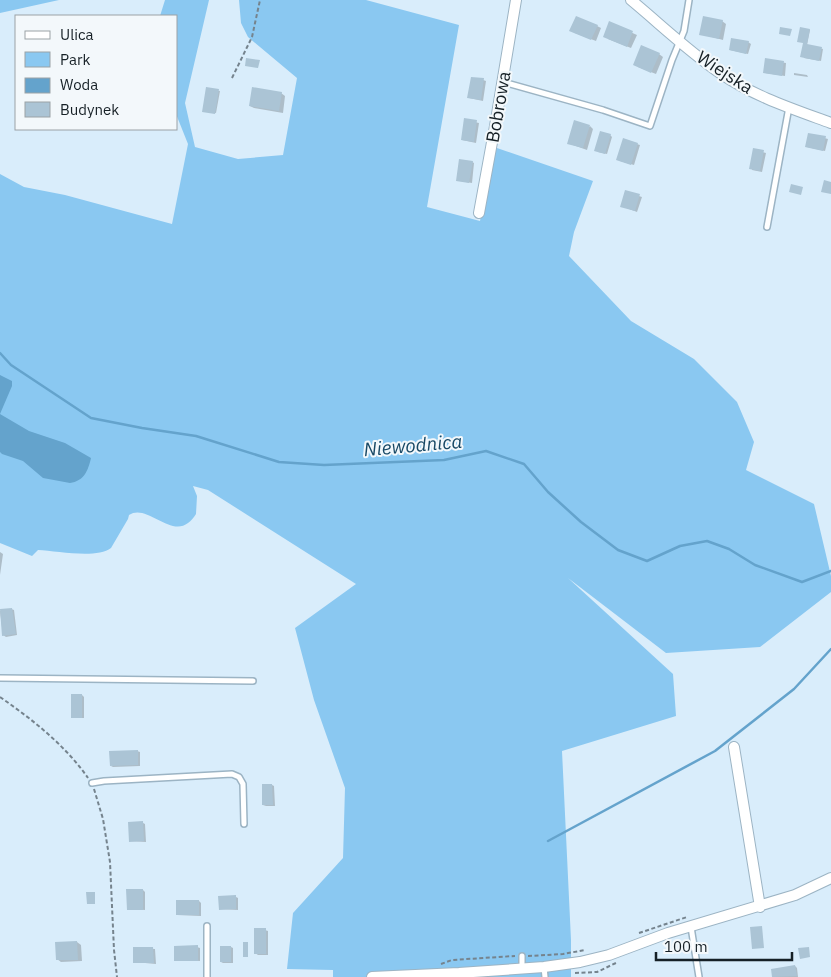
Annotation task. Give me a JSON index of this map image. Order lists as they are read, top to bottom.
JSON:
{
  "streets": {
    "street": ["Wiejska", "Bobrowa"]
  },
  "water": ["Niewodnica"],
  "legend": [
    "Ulica",
    "Park",
    "Woda",
    "Budynek"
  ],
  "scale_bar": "100 m"
}
